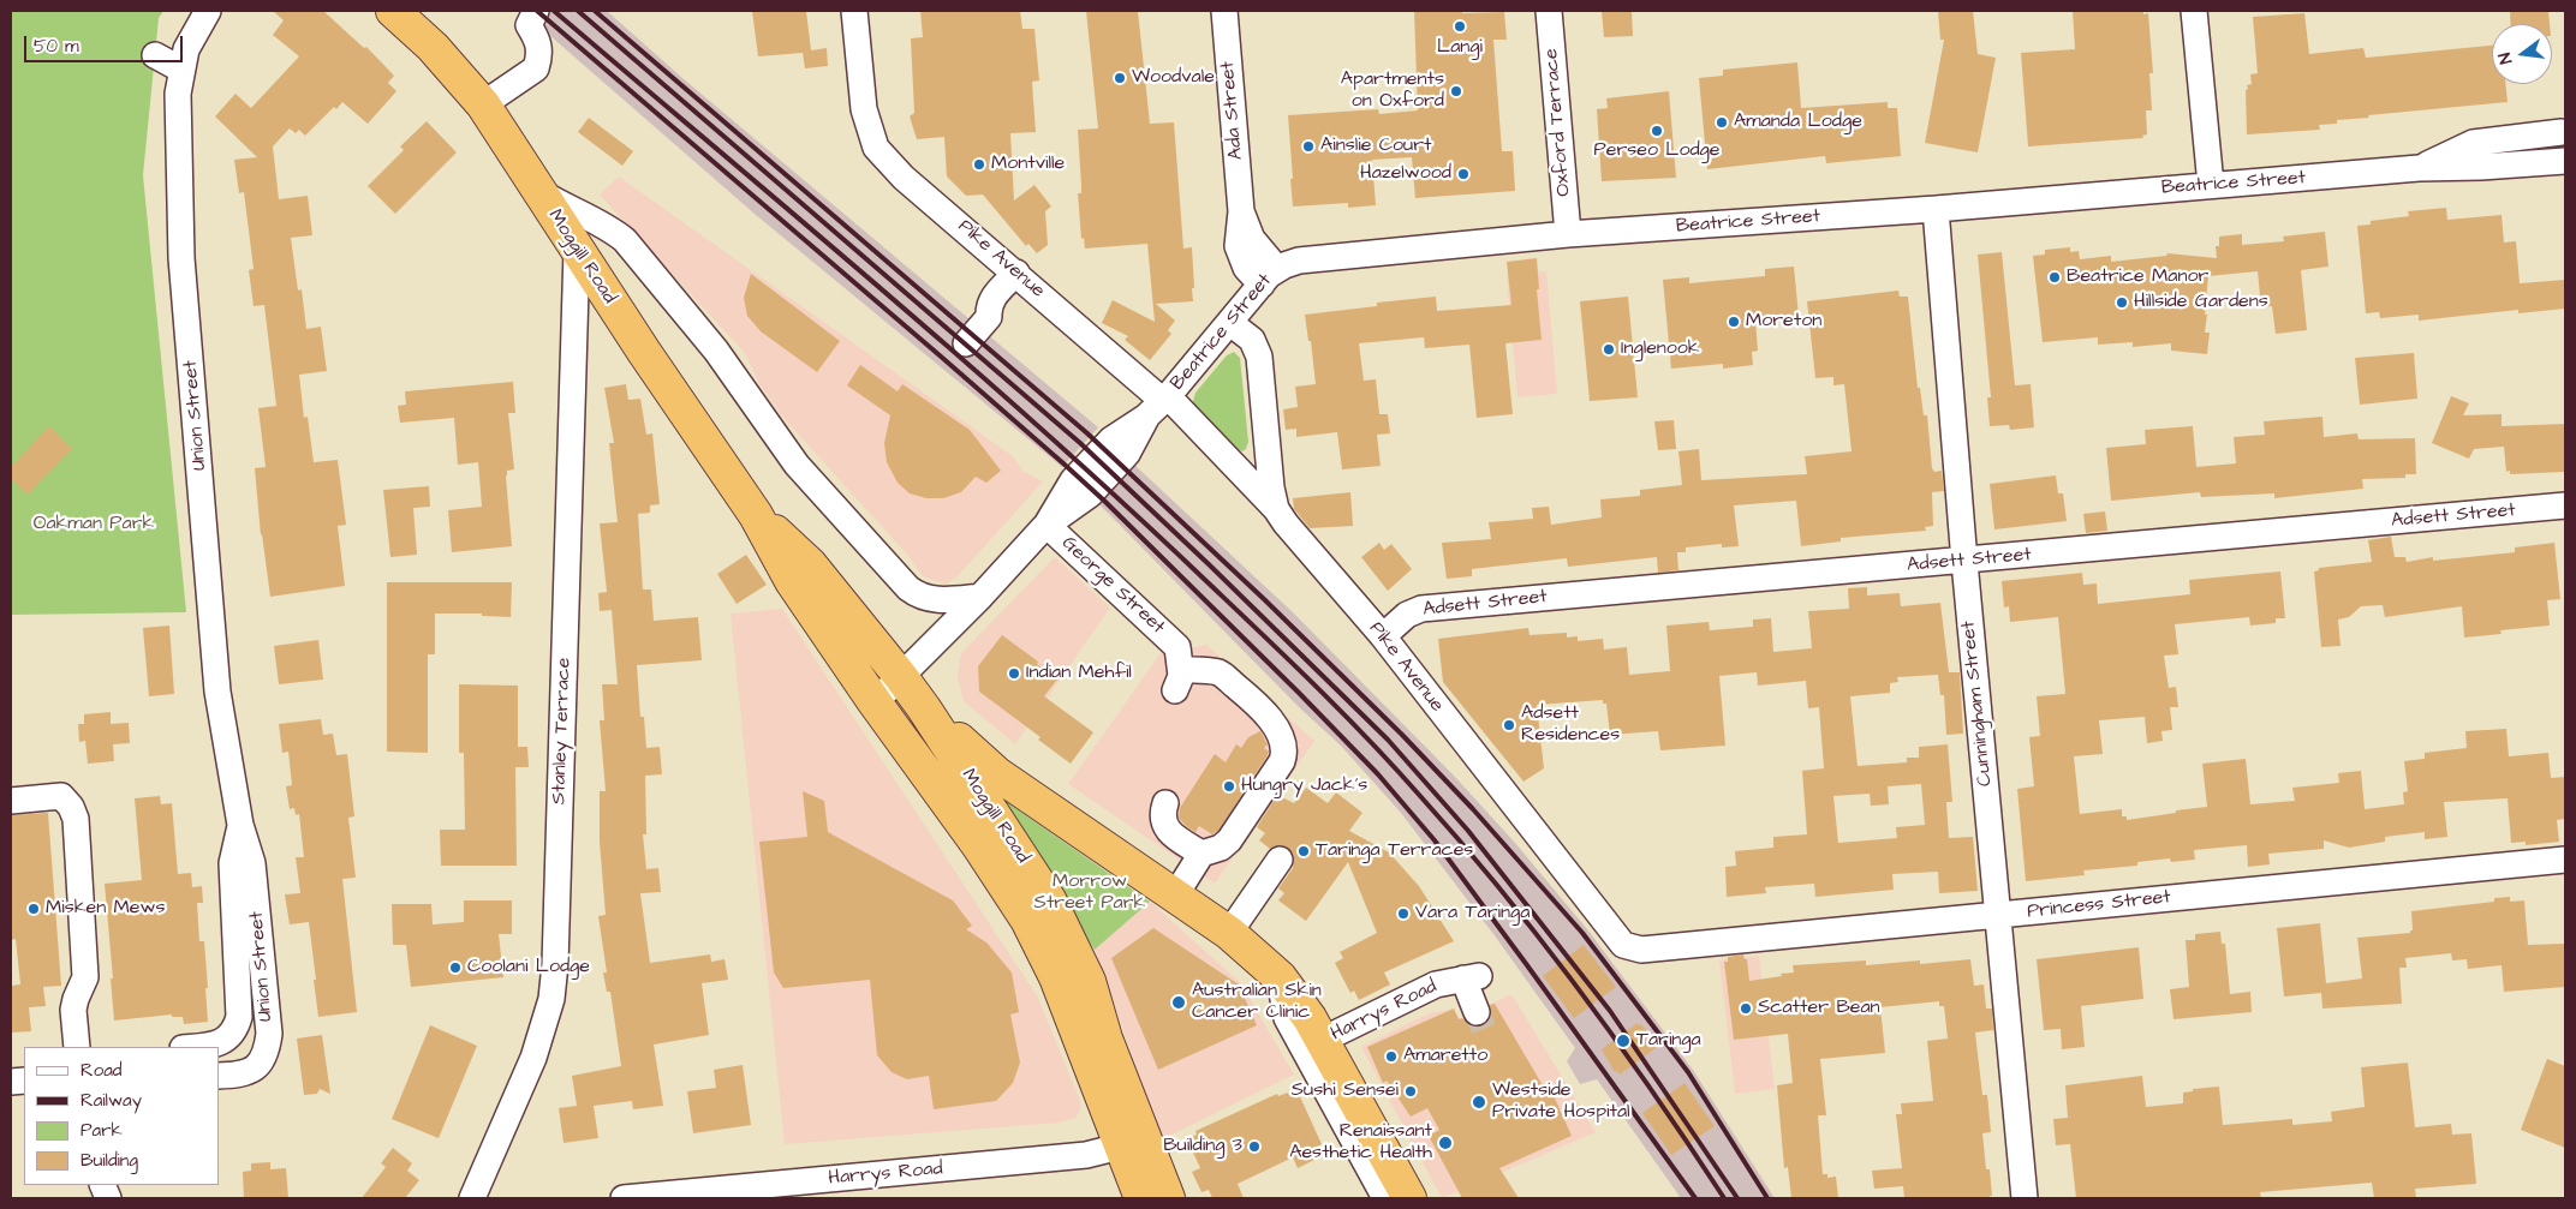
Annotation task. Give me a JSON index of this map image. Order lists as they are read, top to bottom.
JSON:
{
  "streets": {
    "highway": ["Moggill Road"],
    "street": [
      "Ada Street",
      "Oxford Terrace",
      "Beatrice Street",
      "Pike Avenue",
      "Union Street",
      "Adsett Street",
      "George Street",
      "Cunningham Street",
      "Stanley Terrace",
      "Princess Street",
      "Harrys Road"
    ]
  },
  "crossings": [
    ["Ada Street", "Beatrice Street"],
    ["Oxford Terrace", "Beatrice Street"],
    ["Beatrice Street", "Moggill Road"],
    ["Beatrice Street", "Pike Avenue"],
    ["Beatrice Street", "George Street"],
    ["Beatrice Street", "Cunningham Street"],
    ["Moggill Road", "Stanley Terrace"],
    ["Moggill Road", "Harrys Road"],
    ["Pike Avenue", "Adsett Street"],
    ["Pike Avenue", "Princess Street"],
    ["Adsett Street", "Cunningham Street"],
    ["Cunningham Street", "Princess Street"]
  ],
  "parks": ["Oakman Park", "Morrow Street Park"],
  "places": [
    "Langi",
    "Woodvale",
    "Apartments on Oxford",
    "Amanda Lodge",
    "Perseo Lodge",
    "Ainslie Court",
    "Montville",
    "Hazelwood",
    "Beatrice Manor",
    "Hillside Gardens",
    "Moreton",
    "Inglenook",
    "Indian Mehfil",
    "Adsett Residences",
    "Hungry Jack's",
    "Taringa Terraces",
    "Misken Mews",
    "Vara Taringa",
    "Coolani Lodge",
    "Australian Skin Cancer Clinic",
    "Scatter Bean",
    "Taringa",
    "Amaretto",
    "Sushi Sensei",
    "Westside Private Hospital",
    "Renaissant Aesthetic Health",
    "Building 3"
  ],
  "legend": [
    "Road",
    "Railway",
    "Park",
    "Building"
  ],
  "scale_bar": "50 m",
  "north": "left"
}
